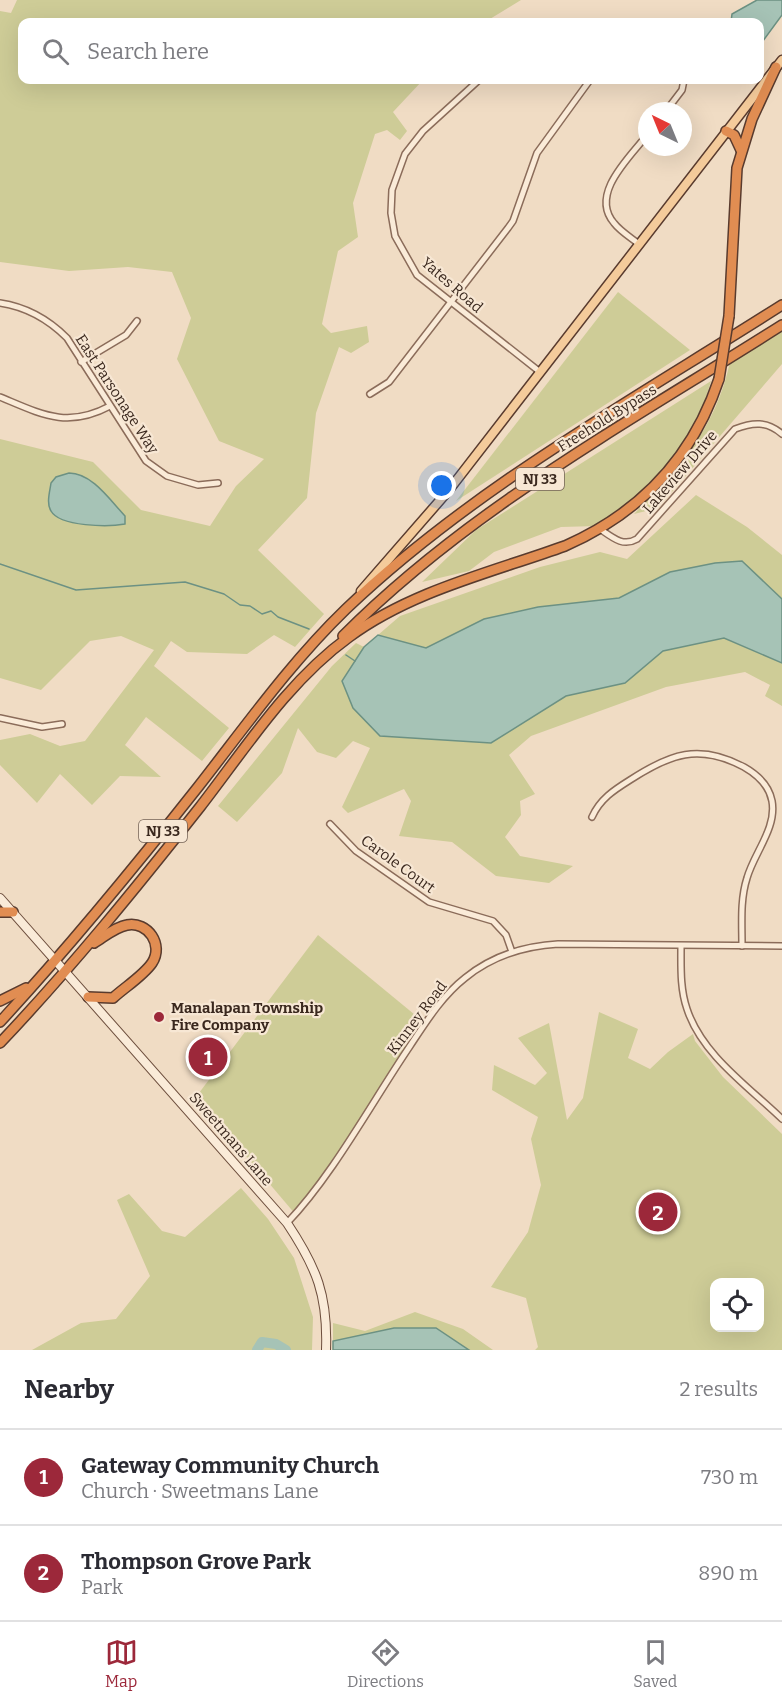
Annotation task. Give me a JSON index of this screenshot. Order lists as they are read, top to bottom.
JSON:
{
  "streets": {
    "highway": ["Freehold Bypass", "NJ 33"],
    "street": [
      "Yates Road",
      "East Parsonage Way",
      "Lakeview Drive",
      "Carole Court",
      "Kinney Road",
      "Sweetmans Lane"
    ]
  },
  "crossings": [
    ["Freehold Bypass", "NJ 33"],
    ["NJ 33", "Sweetmans Lane"],
    ["Carole Court", "Kinney Road"],
    ["Kinney Road", "Sweetmans Lane"]
  ],
  "places": ["Manalapan Township Fire Company"],
  "north": "top left",
  "page": {
    "search": "Search here",
    "pins": ["1", "2"],
    "heading": ["Nearby", "2 results"],
    "list": [
      {
        "mark": "1",
        "name": "Gateway Community Church",
        "note": "Church · Sweetmans Lane",
        "value": "730 m"
      },
      {
        "mark": "2",
        "name": "Thompson Grove Park",
        "note": "Park",
        "value": "890 m"
      }
    ],
    "nav": ["Map", "Directions", "Saved"]
  }
}
